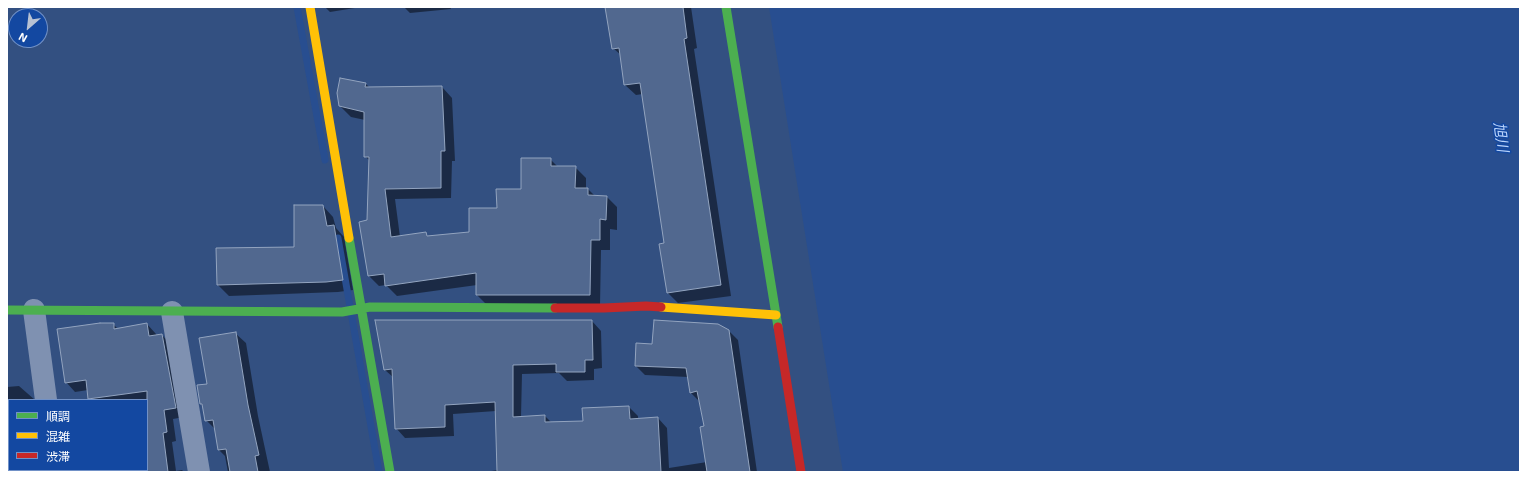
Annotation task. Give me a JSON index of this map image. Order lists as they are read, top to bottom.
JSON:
{
  "water": ["旭川"],
  "legend": ["順調", "混雑", "渋滞"],
  "north": "bottom left"
}
